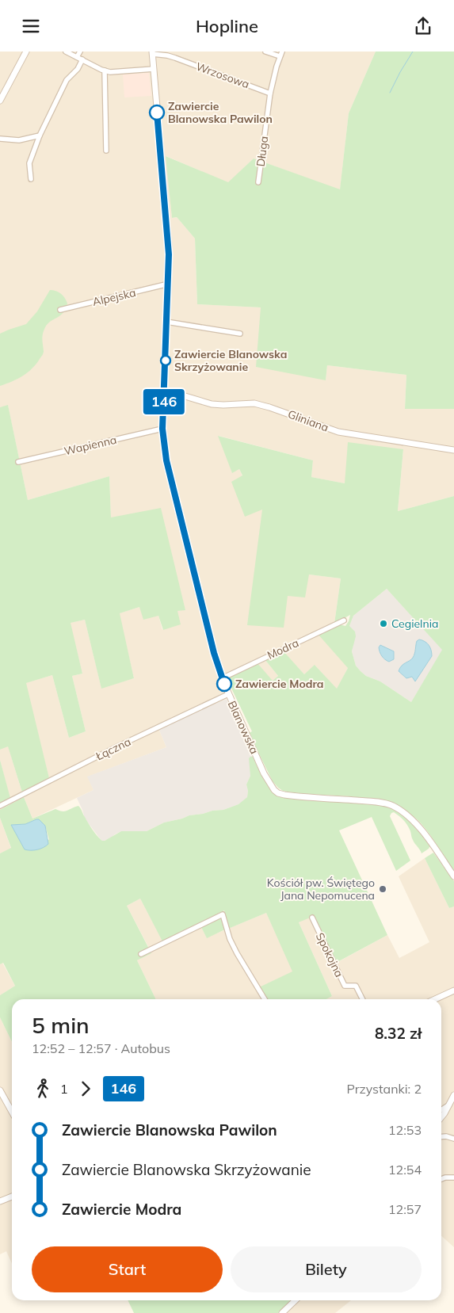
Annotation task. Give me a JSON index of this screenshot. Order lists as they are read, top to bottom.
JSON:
{
  "streets": {
    "street": [
      "Wrzosowa",
      "Długa",
      "Alpejska",
      "Gliniana",
      "Wapienna",
      "Modra",
      "Blanowska",
      "Łączna",
      "Spokojna"
    ]
  },
  "crossings": [
    ["Wrzosowa", "Długa"],
    ["Wrzosowa", "Blanowska"],
    ["Alpejska", "Blanowska"],
    ["Gliniana", "Blanowska"],
    ["Wapienna", "Blanowska"],
    ["Modra", "Blanowska"],
    ["Blanowska", "Łączna"]
  ],
  "places": [
    "Zawiercie Blanowska Pawilon",
    "Zawiercie Blanowska Skrzyżowanie",
    "Cegielnia",
    "Zawiercie Modra",
    "Kościół pw. Świętego Jana Nepomucena"
  ],
  "lines": ["bus line 146"],
  "page": {
    "header": "Hopline",
    "on_map": "146",
    "heading": ["5 min", "12:52 – 12:57 · Autobus", "8.32 zł"],
    "legs": ["1", "146", "Przystanki: 2"],
    "list": [
      {
        "name": "Zawiercie Blanowska Pawilon",
        "value": "12:53"
      },
      {
        "name": "Zawiercie Blanowska Skrzyżowanie",
        "value": "12:54"
      },
      {
        "name": "Zawiercie Modra",
        "value": "12:57"
      }
    ],
    "buttons": ["Start", "Bilety"]
  }
}
